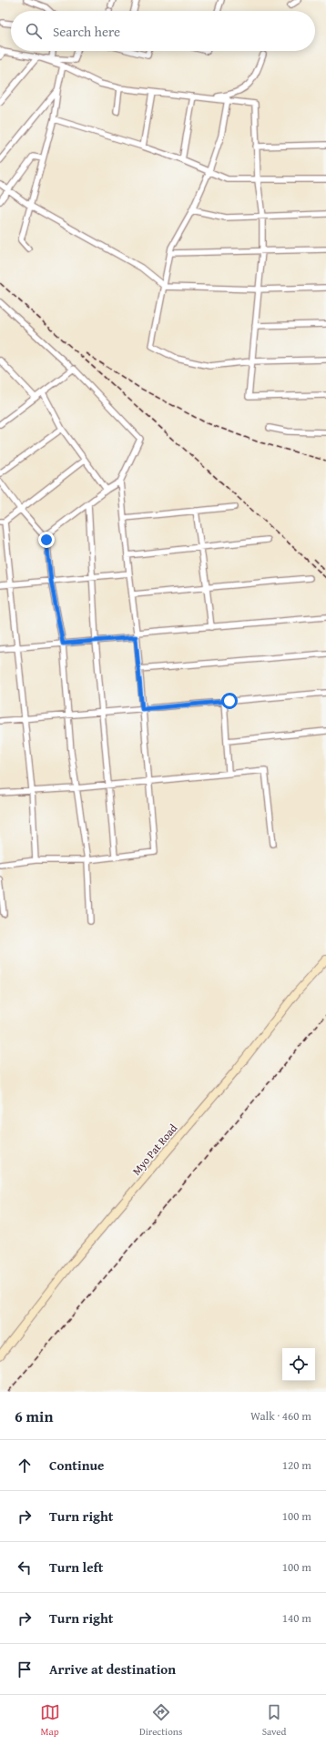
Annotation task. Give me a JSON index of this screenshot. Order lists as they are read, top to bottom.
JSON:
{
  "streets": {
    "main road": ["Myo Pat Road"]
  },
  "page": {
    "search": "Search here",
    "heading": ["6 min", "Walk · 460 m"],
    "list": [
      ["Continue", "120 m"],
      ["Turn right", "100 m"],
      ["Turn left", "100 m"],
      ["Turn right", "140 m"],
      "Arrive at destination"
    ],
    "nav": ["Map", "Directions", "Saved"]
  }
}
